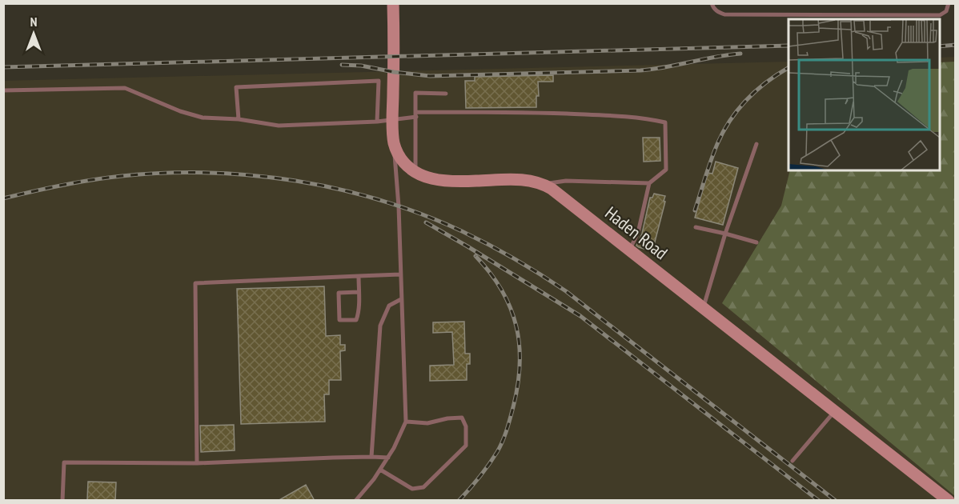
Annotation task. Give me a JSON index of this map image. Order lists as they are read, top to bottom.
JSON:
{
  "streets": {
    "street": ["Haden Road"]
  },
  "north": "top"
}
